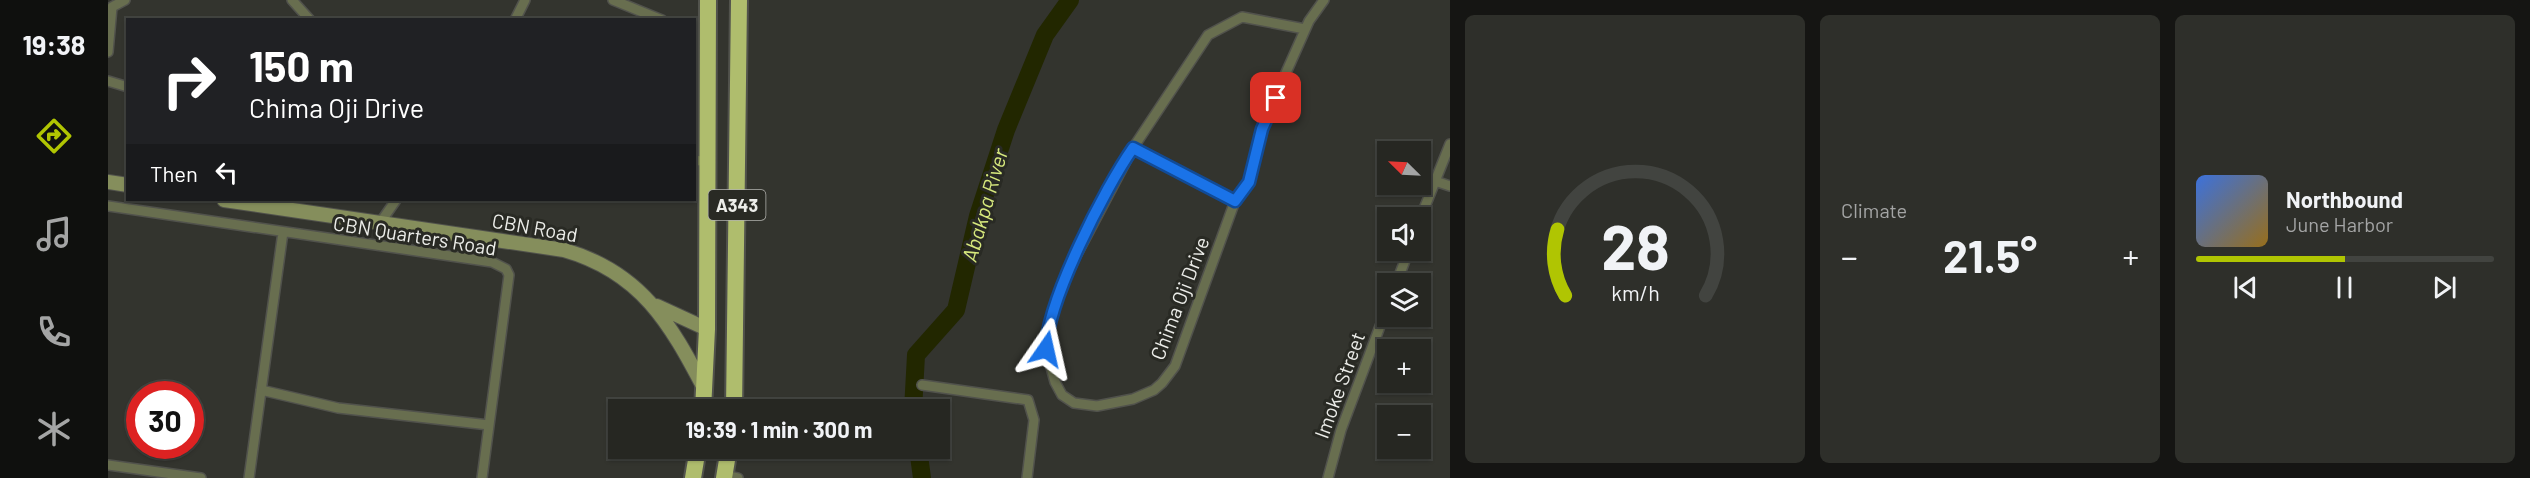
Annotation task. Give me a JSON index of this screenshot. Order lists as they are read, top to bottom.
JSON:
{
  "streets": {
    "highway": ["A343"],
    "main road": ["CBN Road"],
    "street": ["CBN Quarters Road", "Chima Oji Drive", "Imoke Street"]
  },
  "crossings": [
    ["A343", "CBN Road"]
  ],
  "water": ["Abakpa River"],
  "north": "top left",
  "page": {
    "tabs": "19:38",
    "tile": "Climate",
    "turn": ["150 m", "Chima Oji Drive"],
    "map_buttons": ["+", "−"],
    "then": "Then",
    "song": ["Northbound", "June Harbor"],
    "heat": ["−", "21.5°", "+"],
    "limit": "30",
    "trip": "19:39 · 1 min · 300 m",
    "gauge": ["28", "km/h"]
  }
}
